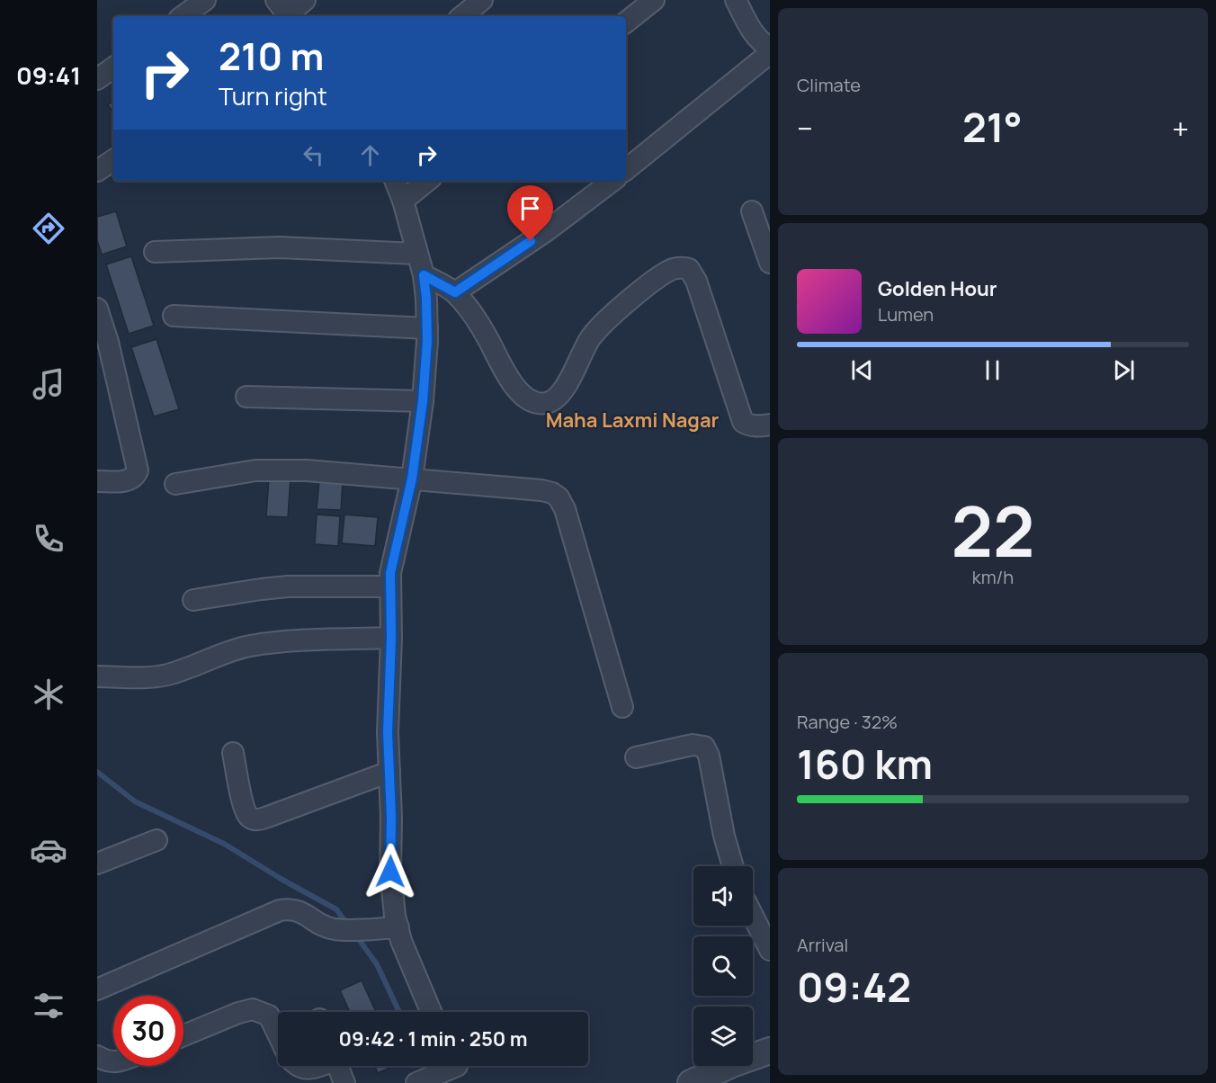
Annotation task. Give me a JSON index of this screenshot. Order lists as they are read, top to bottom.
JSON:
{
  "districts": ["Maha Laxmi Nagar"],
  "page": {
    "tabs": "09:41",
    "tile": [
      "Climate",
      ["22", "km/h"],
      ["Range · 32%", "160 km"],
      ["Arrival", "09:42"]
    ],
    "turn": ["210 m", "Turn right"],
    "heat": ["−", "21°", "+"],
    "song": ["Golden Hour", "Lumen"],
    "limit": "30",
    "trip": "09:42 · 1 min · 250 m"
  }
}
